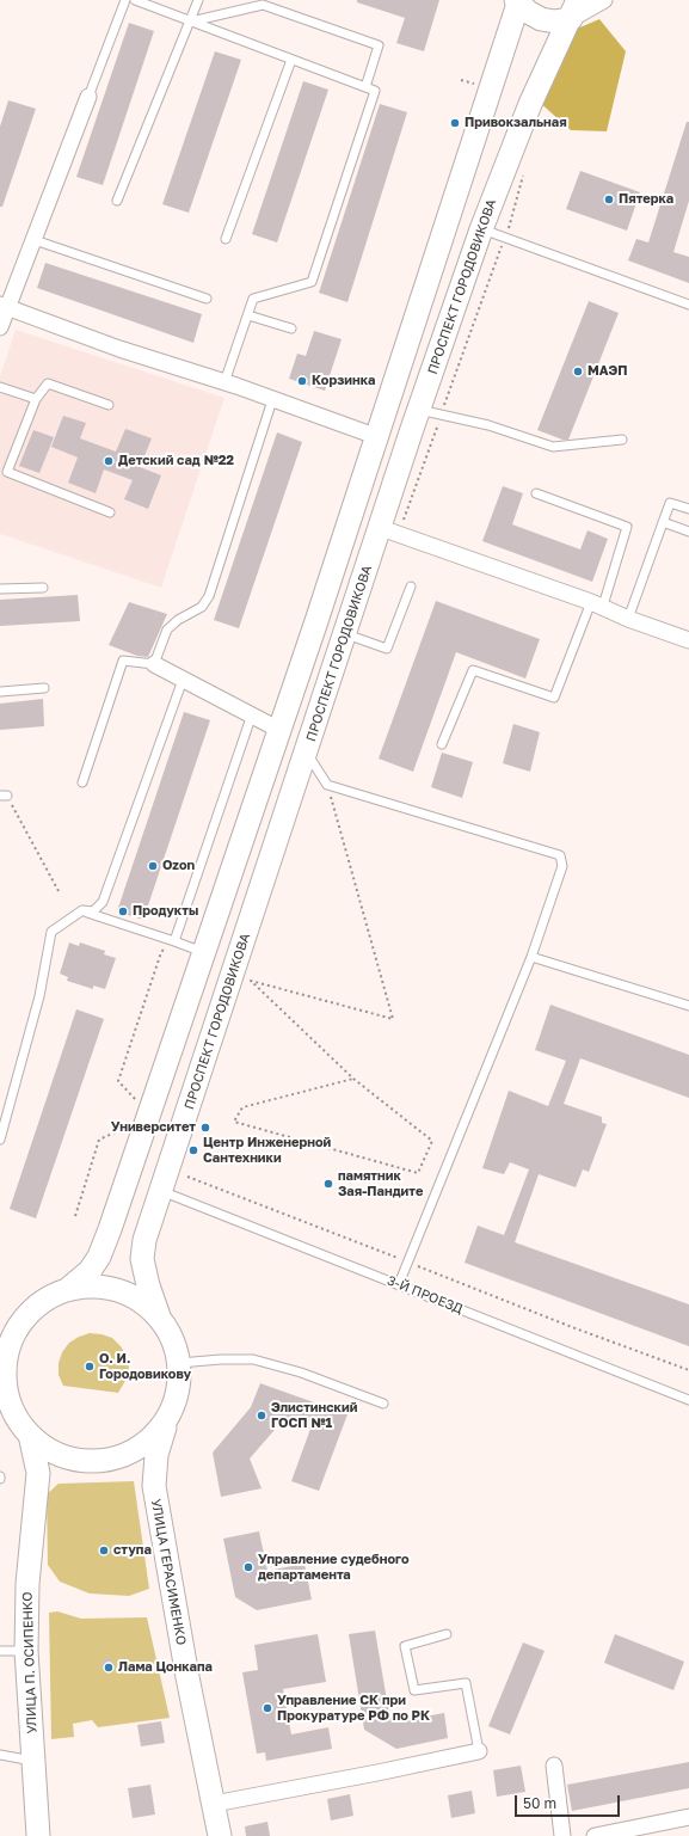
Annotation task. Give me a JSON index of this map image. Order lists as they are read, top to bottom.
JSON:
{
  "streets": {
    "street": ["ПРОСПЕКТ ГОРОДОВИКОВА", "УЛИЦА ГЕРАСИМЕНКО", "УЛИЦА П. ОСИПЕНКО"],
    "lane": ["3-Й ПРОЕЗД"]
  },
  "crossings": [
    ["ПРОСПЕКТ ГОРОДОВИКОВА", "3-Й ПРОЕЗД"],
    ["ПРОСПЕКТ ГОРОДОВИКОВА", "УЛИЦА ГЕРАСИМЕНКО"]
  ],
  "places": [
    "Привокзальная",
    "Пятерка",
    "МАЭП",
    "Корзинка",
    "Детский сад №22",
    "Ozon",
    "Продукты",
    "Университет",
    "Центр Инженерной Сантехники",
    "памятник Зая-Пандите",
    "О. И. Городовикову",
    "Элистинский ГОСП №1",
    "ступа",
    "Управление судебного департамента",
    "Лама Цонкапа",
    "Управление СК при Прокуратуре РФ по РК"
  ],
  "scale_bar": "50 m"
}
